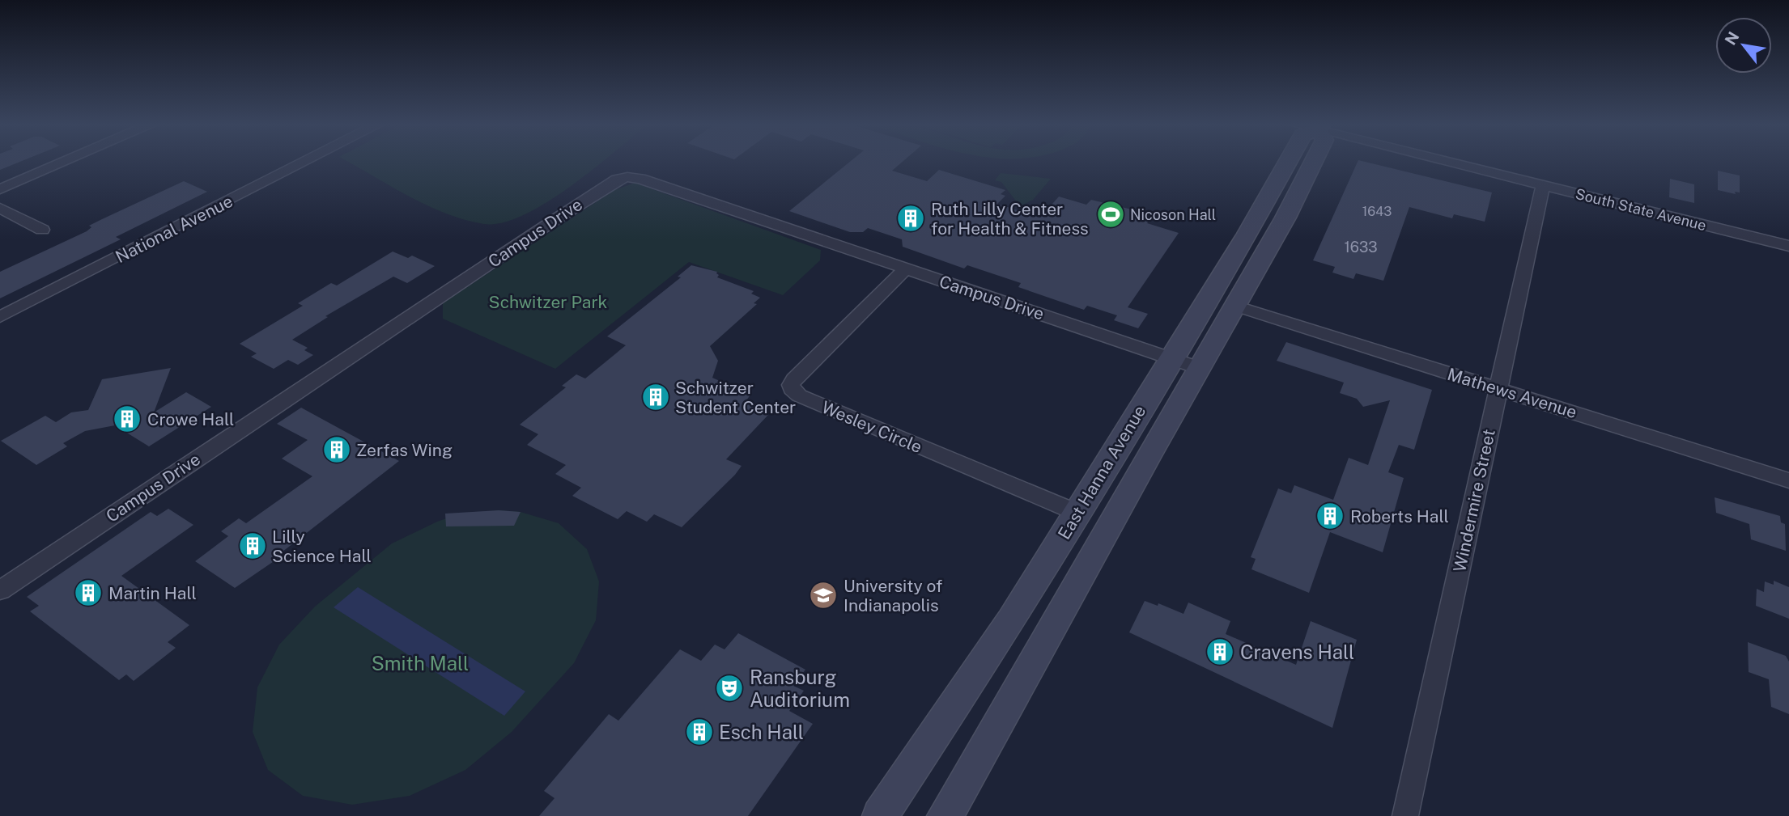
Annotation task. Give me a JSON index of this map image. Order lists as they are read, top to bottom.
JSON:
{
  "streets": {
    "main road": ["East Hanna Avenue"],
    "street": [
      "South State Avenue",
      "National Avenue",
      "Campus Drive",
      "Mathews Avenue",
      "Wesley Circle",
      "Windermire Street"
    ]
  },
  "crossings": [
    ["South State Avenue", "Windermire Street"],
    ["Campus Drive", "Wesley Circle"],
    ["Campus Drive", "East Hanna Avenue"],
    ["Mathews Avenue", "East Hanna Avenue"],
    ["Mathews Avenue", "Windermire Street"],
    ["Wesley Circle", "East Hanna Avenue"]
  ],
  "parks": ["Schwitzer Park", "Smith Mall"],
  "places": {
    "sports": ["Nicoson Hall"],
    "building": [
      "Ruth Lilly Center for Health & Fitness",
      "Schwitzer Student Center",
      "Crowe Hall",
      "Zerfas Wing",
      "Roberts Hall",
      "Lilly Science Hall",
      "Martin Hall",
      "Cravens Hall",
      "Esch Hall"
    ],
    "school or university": ["University of Indianapolis"],
    "theatre": ["Ransburg Auditorium"]
  },
  "house_numbers": ["1643", "1633"],
  "north": "top left"
}
